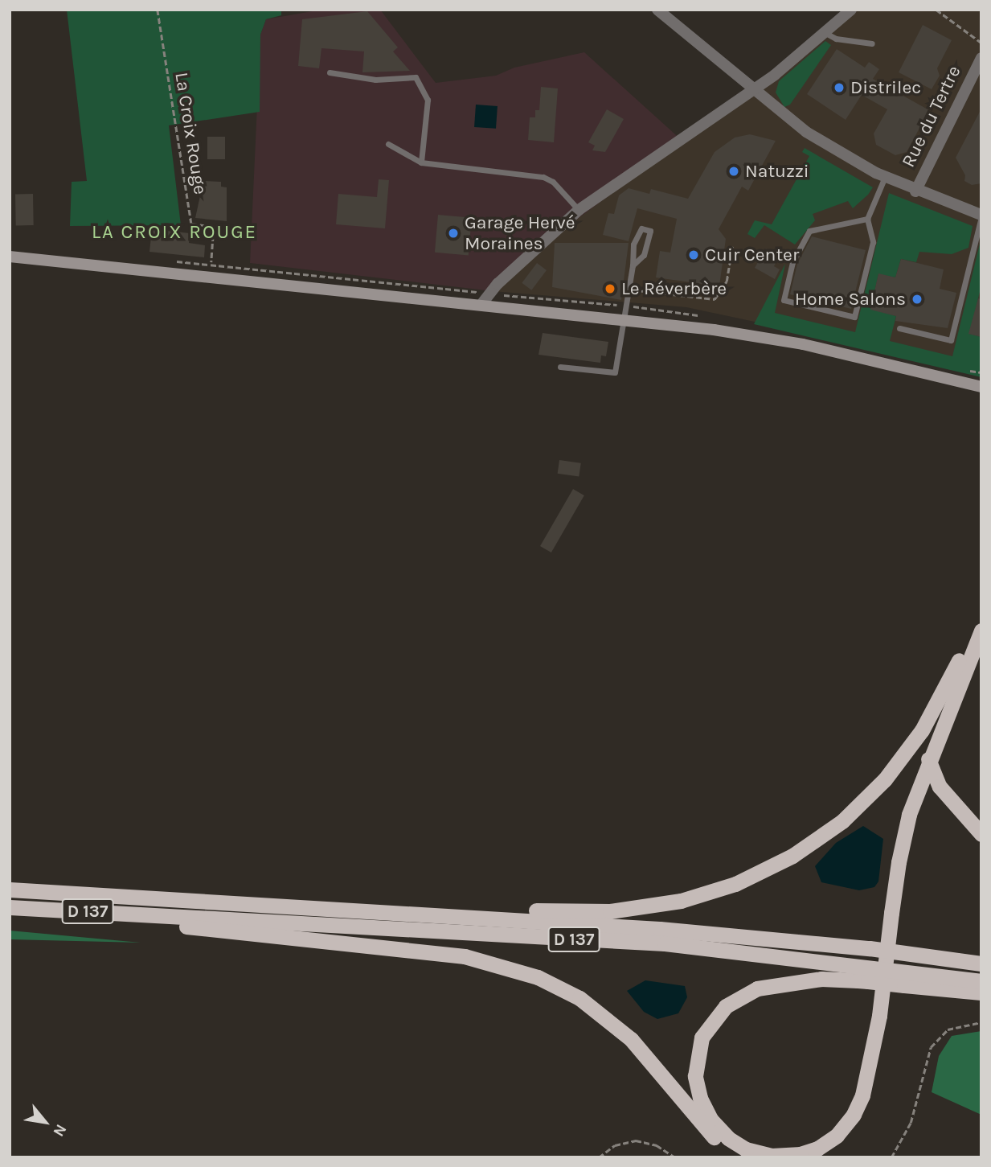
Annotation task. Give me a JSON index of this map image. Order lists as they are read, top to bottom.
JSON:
{
  "streets": {
    "highway": ["D 137"],
    "street": ["Rue du Tertre"],
    "path": ["La Croix Rouge"]
  },
  "districts": ["LA CROIX ROUGE"],
  "places": [
    "Distrilec",
    "Natuzzi",
    "Garage Hervé Moraines",
    "Cuir Center",
    "Le Réverbère",
    "Home Salons"
  ],
  "north": "bottom right"
}
